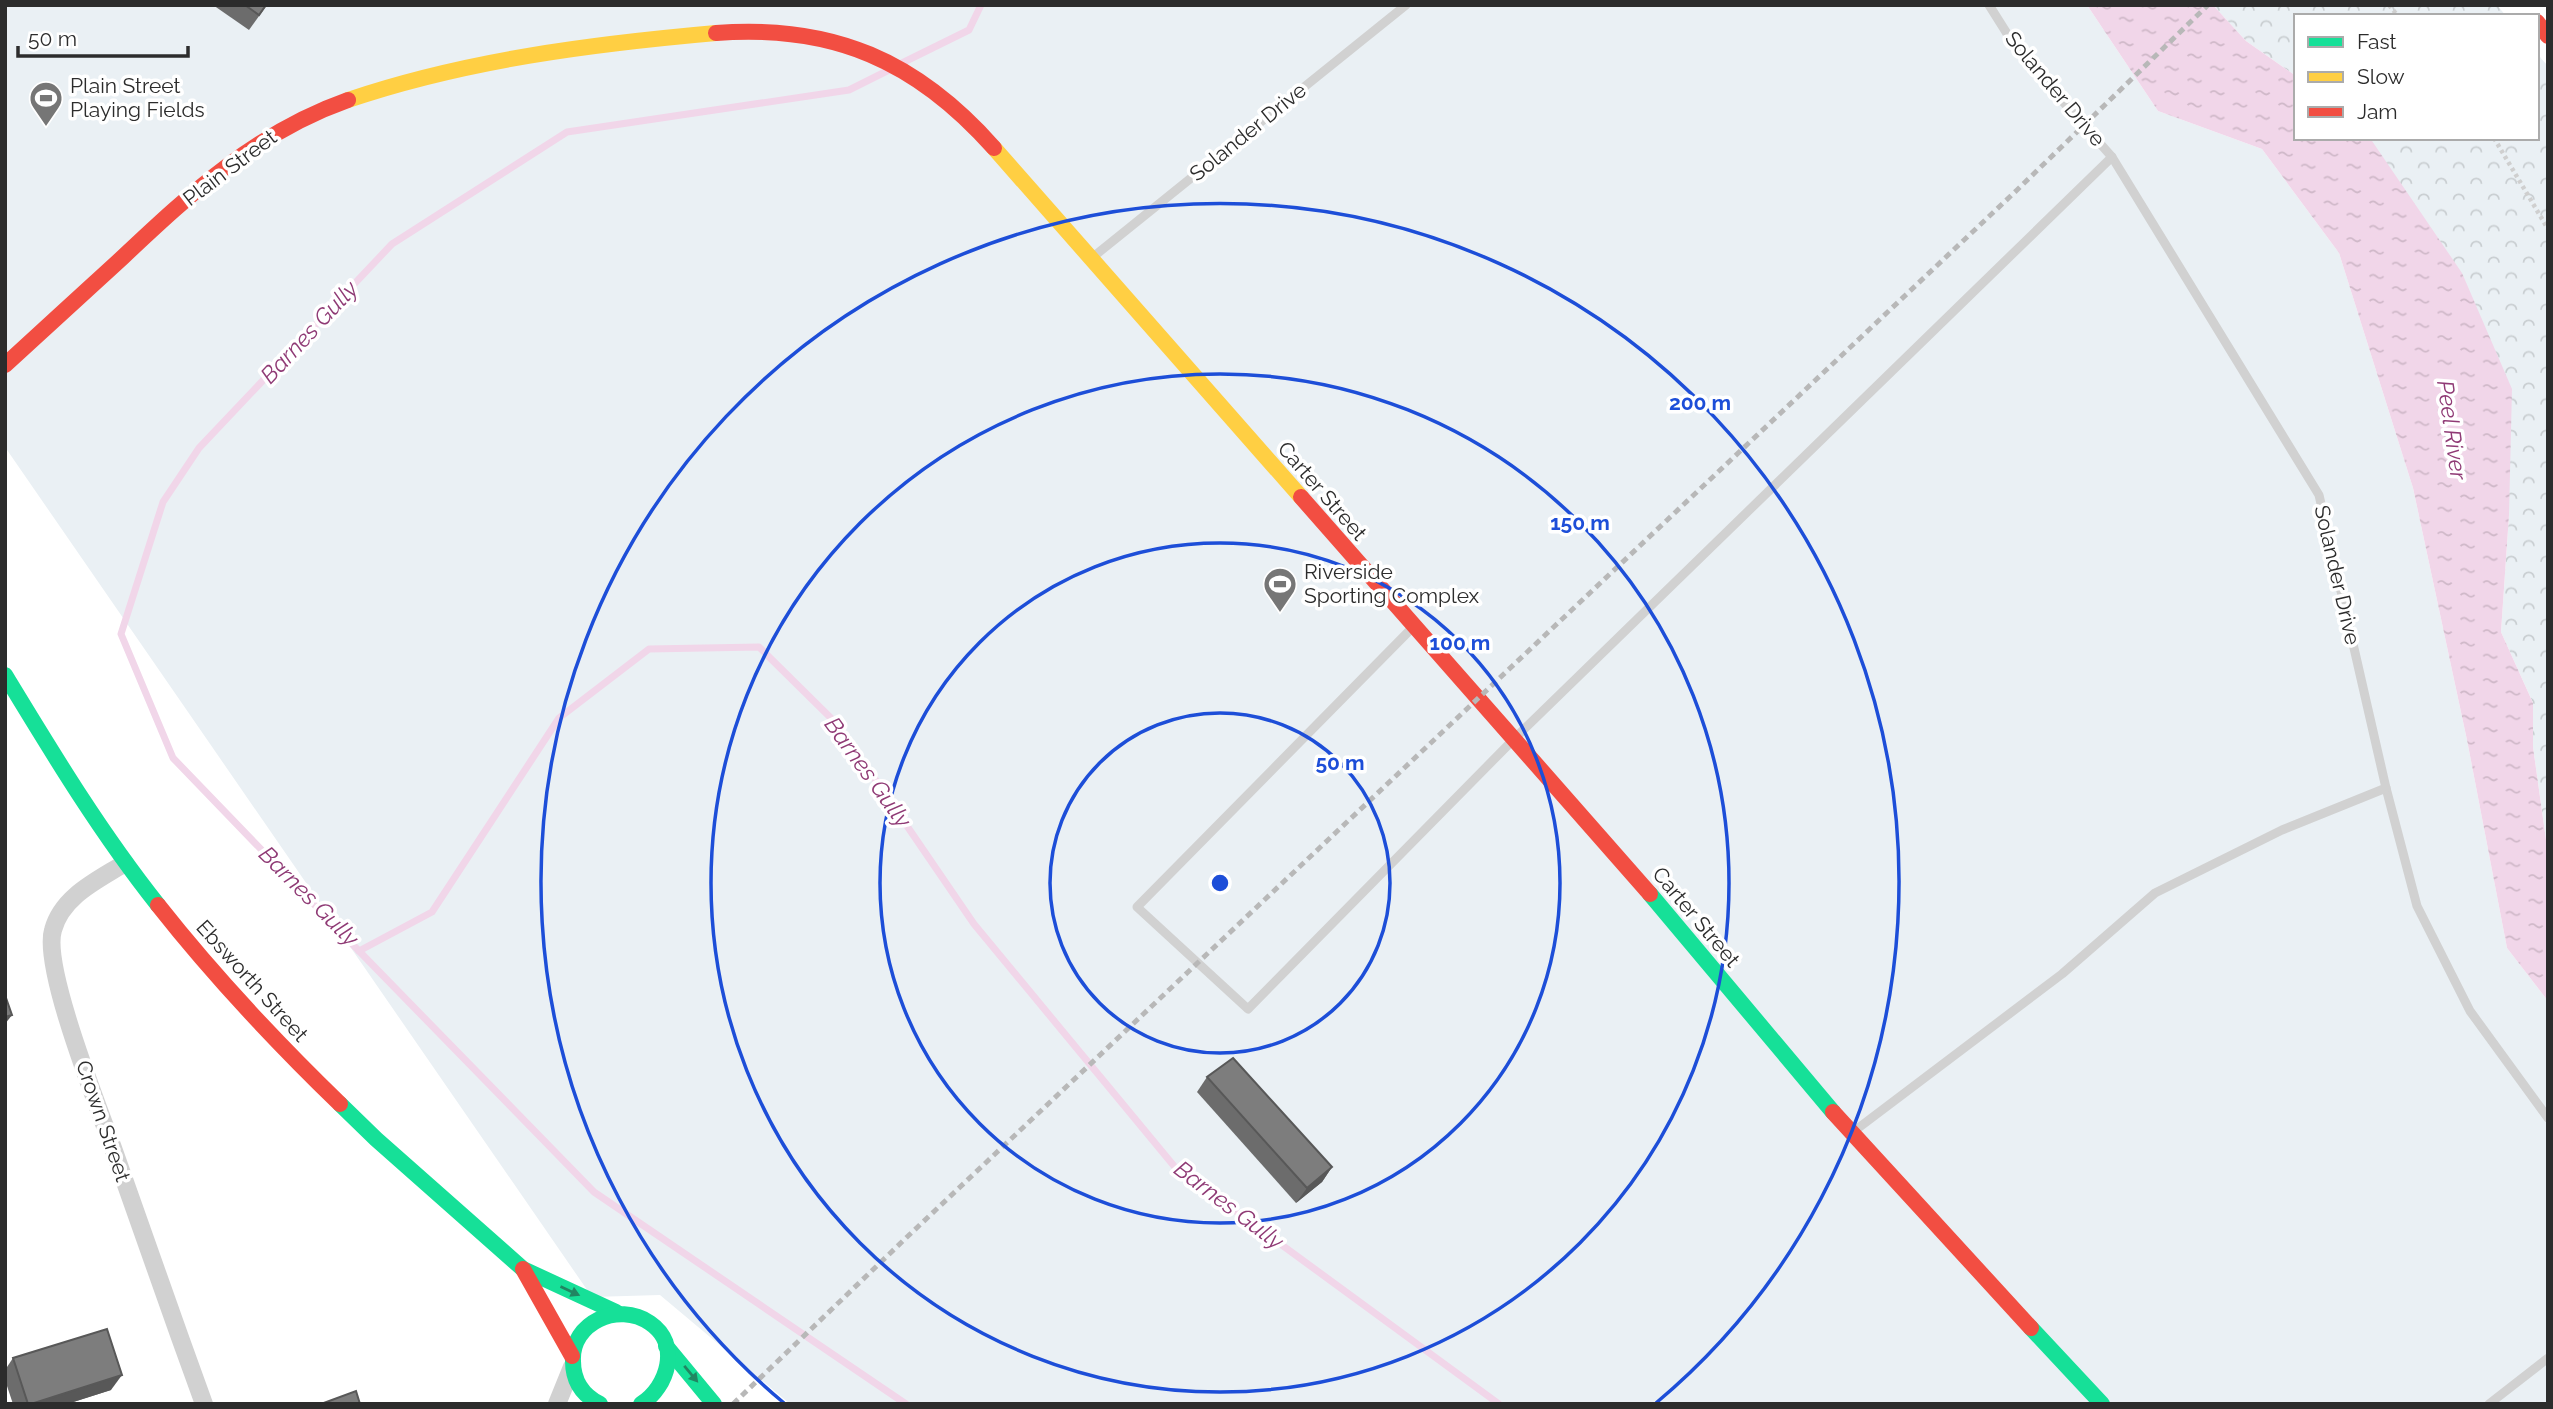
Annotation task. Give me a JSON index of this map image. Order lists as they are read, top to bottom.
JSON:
{
  "streets": {
    "street": [
      "Plain Street",
      "Carter Street",
      "Ebsworth Street",
      "Crown Street"
    ],
    "lane": ["Solander Drive"]
  },
  "crossings": [
    ["Solander Drive", "Carter Street"],
    ["Plain Street", "Carter Street"],
    ["Ebsworth Street", "Crown Street"]
  ],
  "water": ["Barnes Gully", "Peel River"],
  "places": {
    "sports": ["Plain Street Playing Fields", "Riverside Sporting Complex"]
  },
  "legend": ["Fast", "Slow", "Jam"],
  "scale_bar": "50 m",
  "rings": [
    "200 m",
    "150 m",
    "100 m",
    "50 m"
  ]
}
